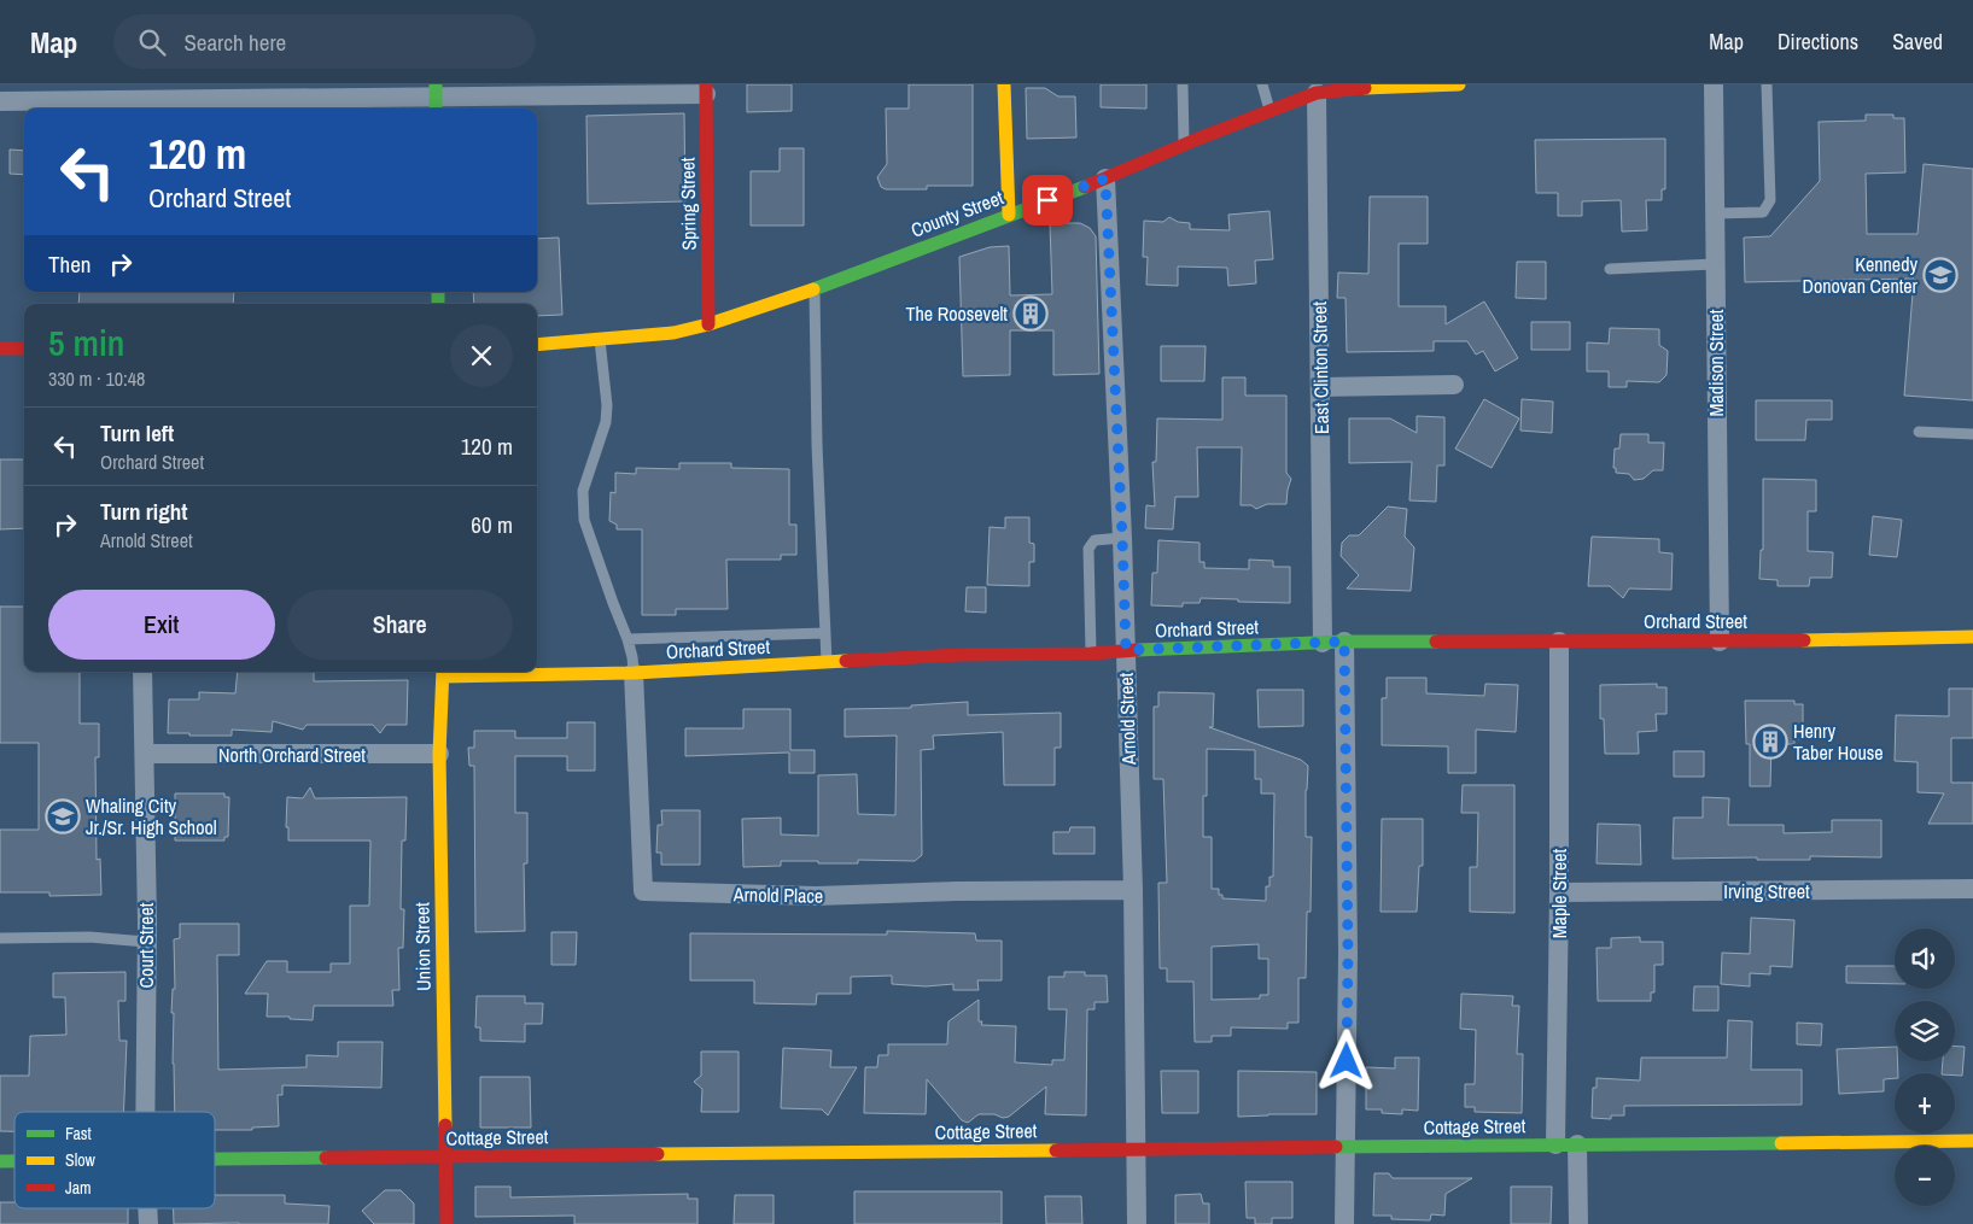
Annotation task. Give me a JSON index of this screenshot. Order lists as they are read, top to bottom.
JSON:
{
  "streets": {
    "main road": [
      "Spring Street",
      "County Street",
      "Orchard Street",
      "Union Street",
      "Cottage Street"
    ],
    "street": [
      "Madison Street",
      "East Clinton Street",
      "Arnold Street",
      "North Orchard Street",
      "Irving Street",
      "Maple Street",
      "Arnold Place",
      "Court Street"
    ]
  },
  "crossings": [
    ["Spring Street", "County Street"],
    ["County Street", "East Clinton Street"],
    ["County Street", "Arnold Street"],
    ["Madison Street", "Orchard Street"],
    ["East Clinton Street", "Orchard Street"],
    ["Orchard Street", "Arnold Street"],
    ["Orchard Street", "Maple Street"],
    ["Orchard Street", "Arnold Place"],
    ["Orchard Street", "Union Street"],
    ["Arnold Street", "Arnold Place"],
    ["Arnold Street", "Cottage Street"],
    ["North Orchard Street", "Court Street"],
    ["North Orchard Street", "Union Street"],
    ["Irving Street", "Maple Street"],
    ["Maple Street", "Cottage Street"],
    ["Union Street", "Cottage Street"]
  ],
  "places": {
    "school or university": ["Kennedy Donovan Center", "Whaling City Jr./Sr. High School"],
    "building": ["The Roosevelt", "Henry Taber House"]
  },
  "legend": ["Fast", "Slow", "Jam"],
  "page": {
    "header": "Map",
    "search": "Search here",
    "nav": ["Map", "Directions", "Saved"],
    "turn": ["120 m", "Orchard Street"],
    "then": "Then",
    "heading": ["5 min", "330 m · 10:48"],
    "list": [
      {
        "name": "Turn left",
        "note": "Orchard Street",
        "value": "120 m"
      },
      {
        "name": "Turn right",
        "note": "Arnold Street",
        "value": "60 m"
      }
    ],
    "buttons": ["Exit", "Share"],
    "map_buttons": ["+", "−"]
  }
}
